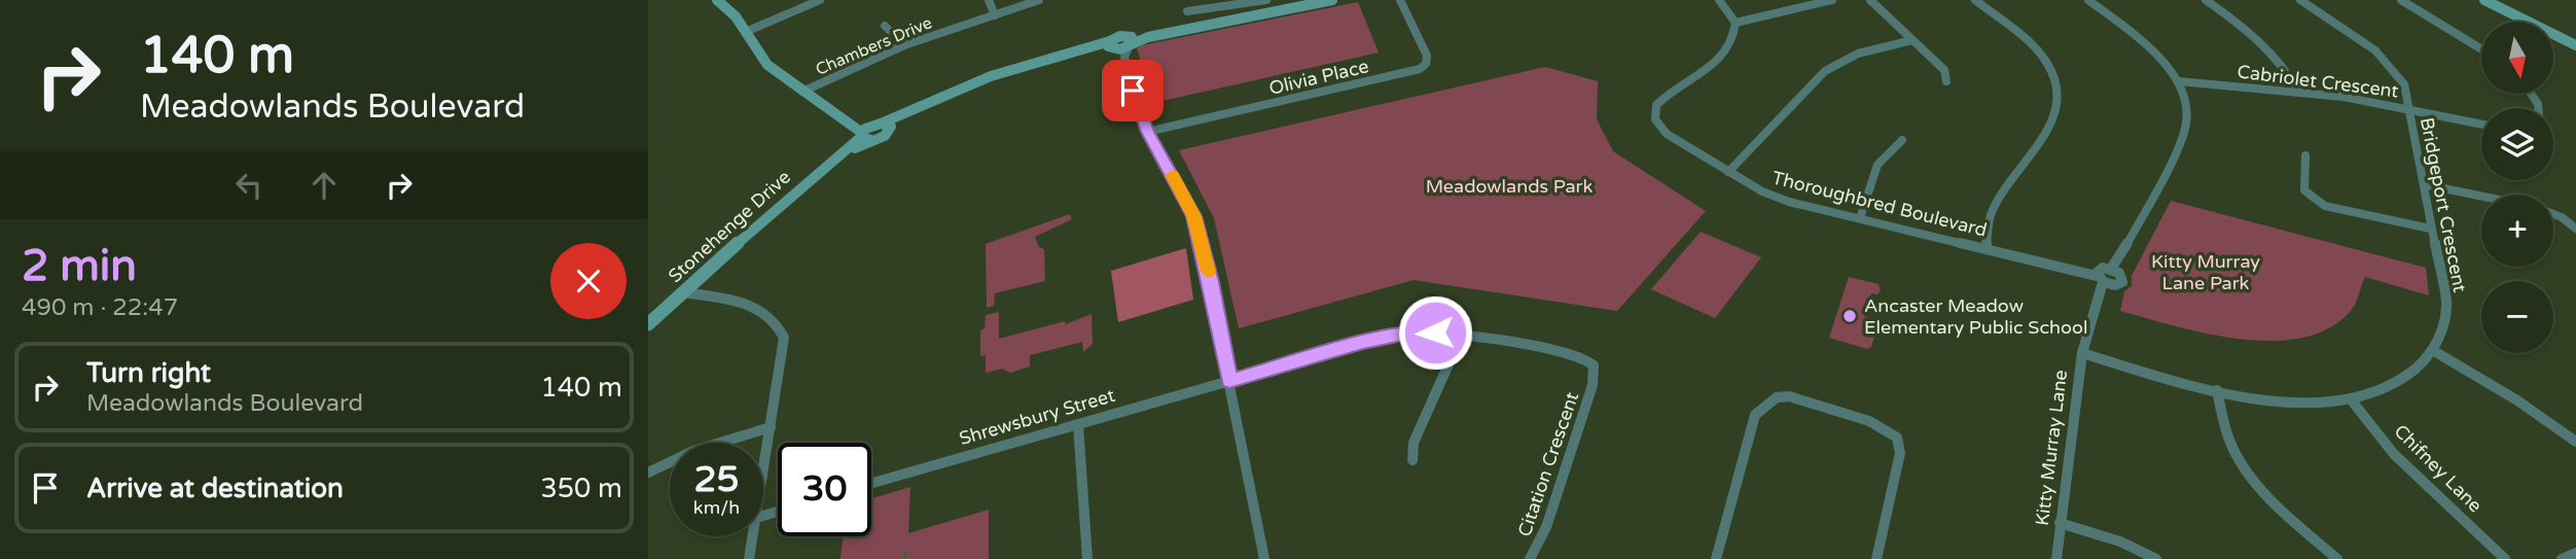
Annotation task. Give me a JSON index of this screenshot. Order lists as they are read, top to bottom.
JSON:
{
  "streets": {
    "street": [
      "Chambers Drive",
      "Olivia Place",
      "Cabriolet Crescent",
      "Thoroughbred Boulevard",
      "Bridgeport Crescent",
      "Stonehenge Drive",
      "Shrewsbury Street",
      "Kitty Murray Lane",
      "Citation Crescent",
      "Chifney Lane"
    ]
  },
  "crossings": [
    ["Cabriolet Crescent", "Bridgeport Crescent"],
    ["Thoroughbred Boulevard", "Kitty Murray Lane"],
    ["Shrewsbury Street", "Citation Crescent"]
  ],
  "parks": ["Meadowlands Park", "Kitty Murray Lane Park"],
  "places": ["Ancaster Meadow Elementary Public School"],
  "north": "bottom",
  "page": {
    "turn": ["140 m", "Meadowlands Boulevard"],
    "map_buttons": ["+", "−"],
    "heading": ["2 min", "490 m · 22:47"],
    "list": [
      {
        "name": "Turn right",
        "note": "Meadowlands Boulevard",
        "value": "140 m"
      },
      {
        "name": "Arrive at destination",
        "value": "350 m"
      }
    ],
    "speed": "25 km/h",
    "limit": "30"
  }
}
